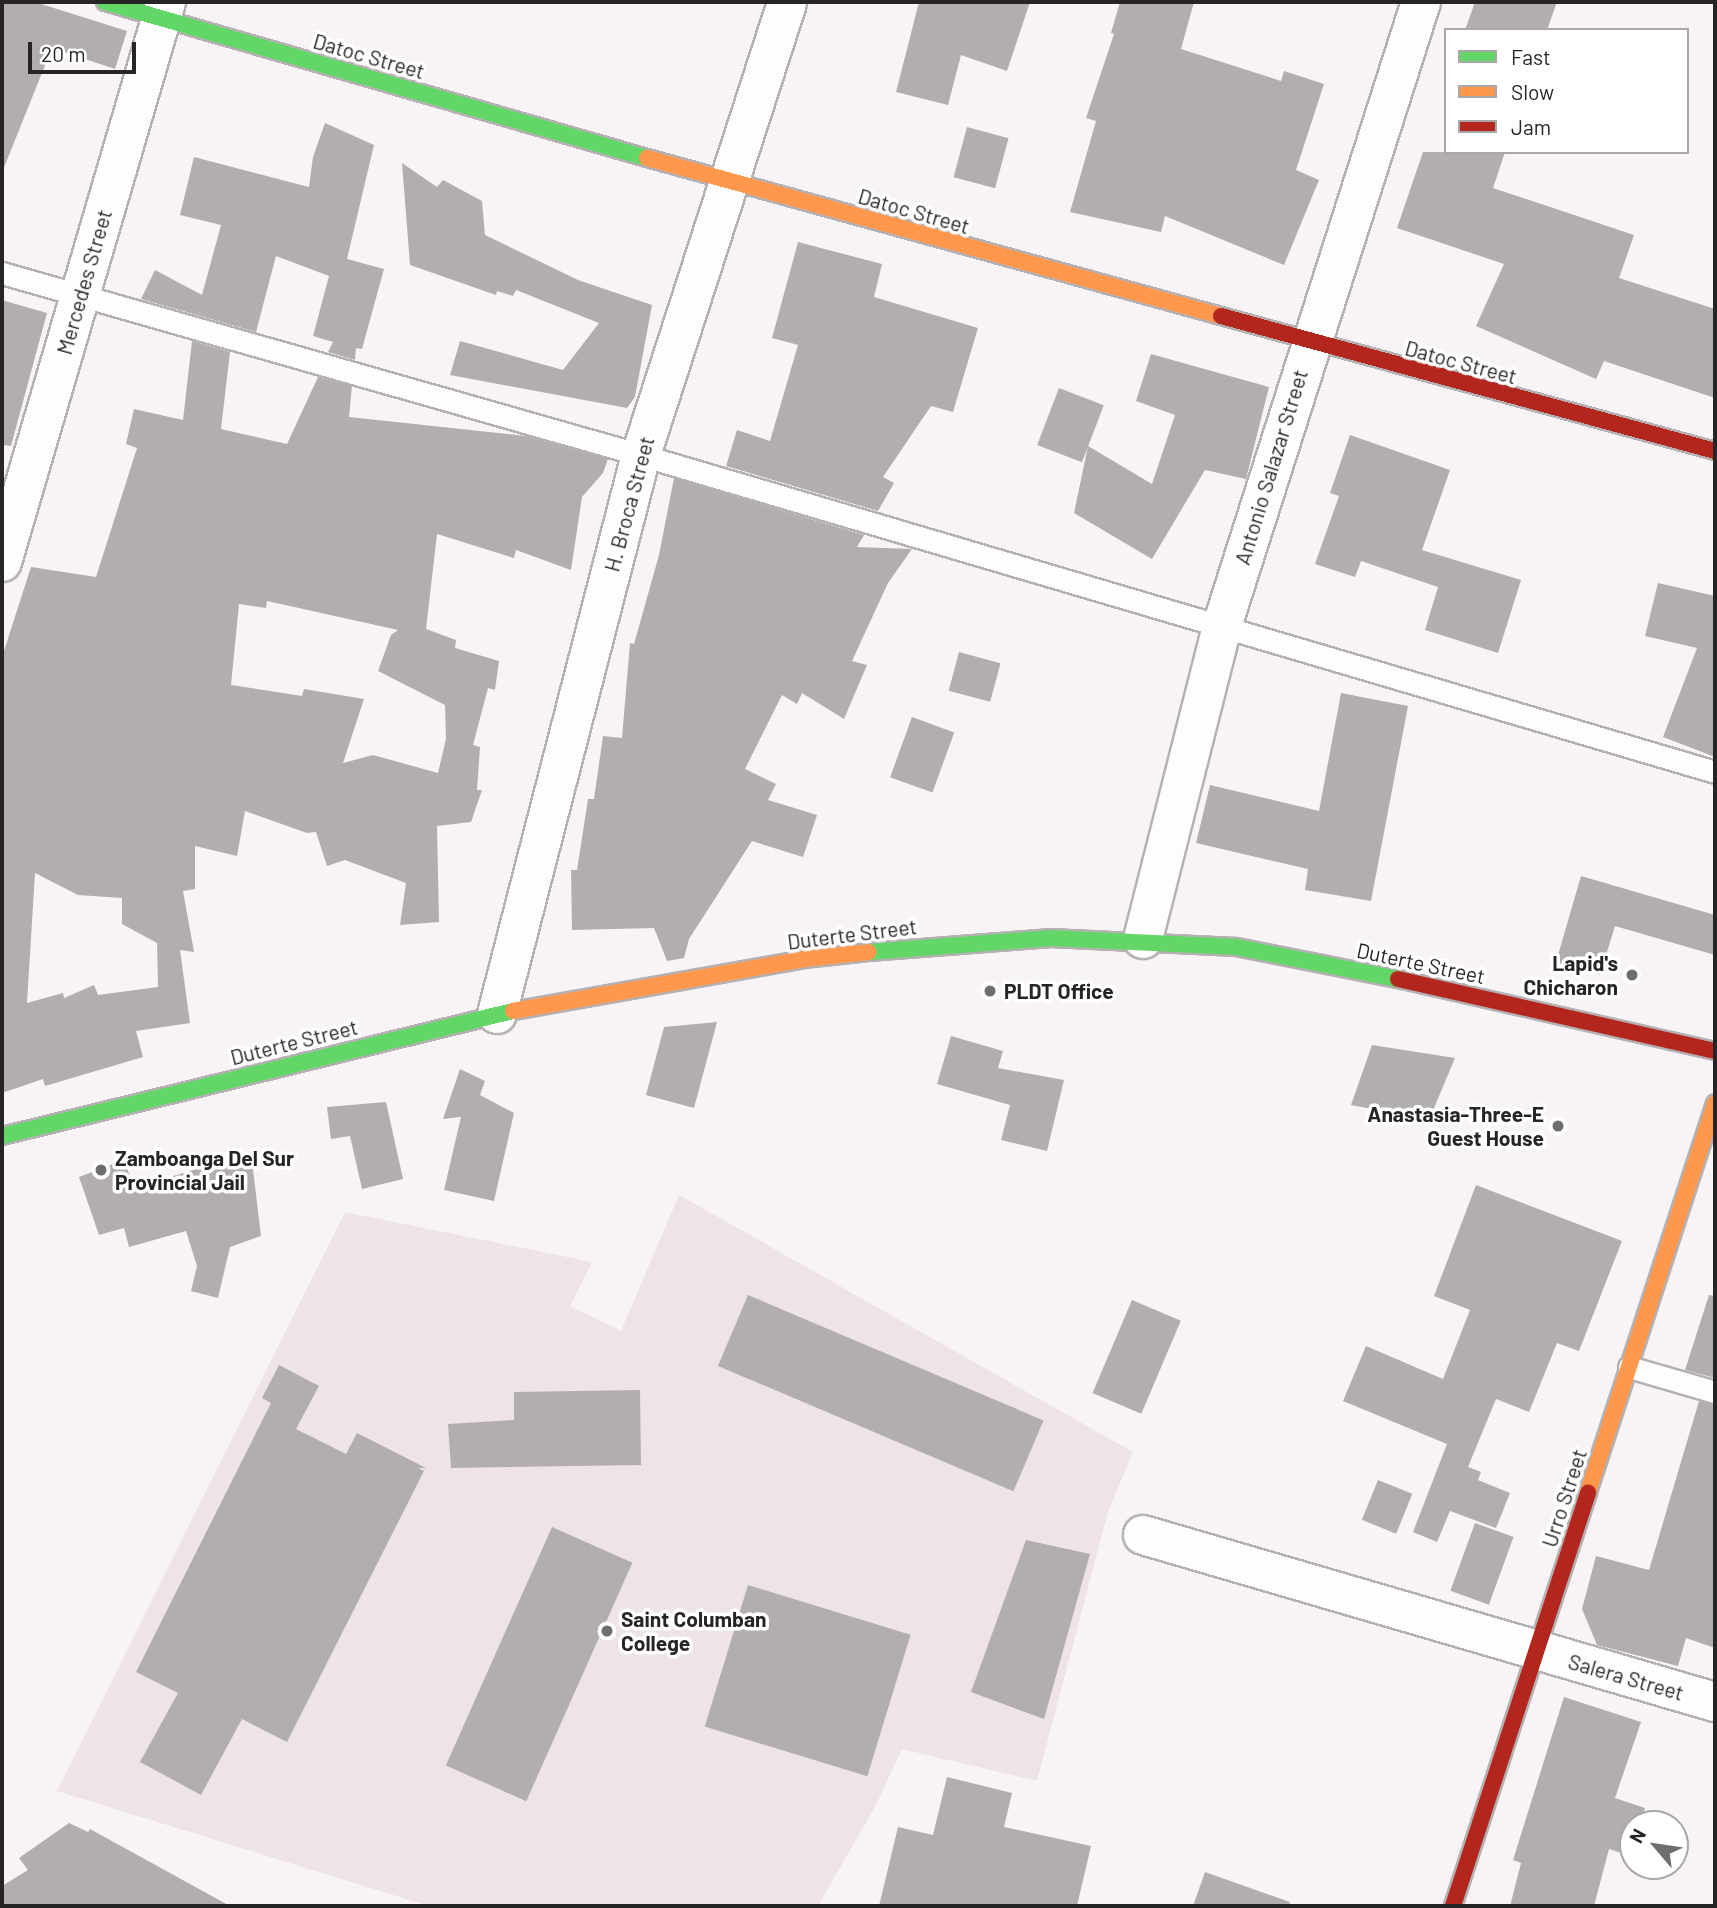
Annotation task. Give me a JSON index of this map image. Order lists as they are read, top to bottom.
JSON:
{
  "streets": {
    "street": [
      "Datoc Street",
      "Mercedes Street",
      "Antonio Salazar Street",
      "H. Broca Street",
      "Duterte Street",
      "Urro Street",
      "Salera Street"
    ]
  },
  "crossings": [
    ["Datoc Street", "Mercedes Street"],
    ["Datoc Street", "Antonio Salazar Street"],
    ["Datoc Street", "H. Broca Street"],
    ["Antonio Salazar Street", "Duterte Street"],
    ["H. Broca Street", "Duterte Street"],
    ["Urro Street", "Salera Street"]
  ],
  "places": [
    "Lapid's Chicharon",
    "PLDT Office",
    "Anastasia-Three-E Guest House",
    "Zamboanga Del Sur Provincial Jail",
    "Saint Columban College"
  ],
  "legend": ["Fast", "Slow", "Jam"],
  "scale_bar": "20 m",
  "north": "top left"
}
